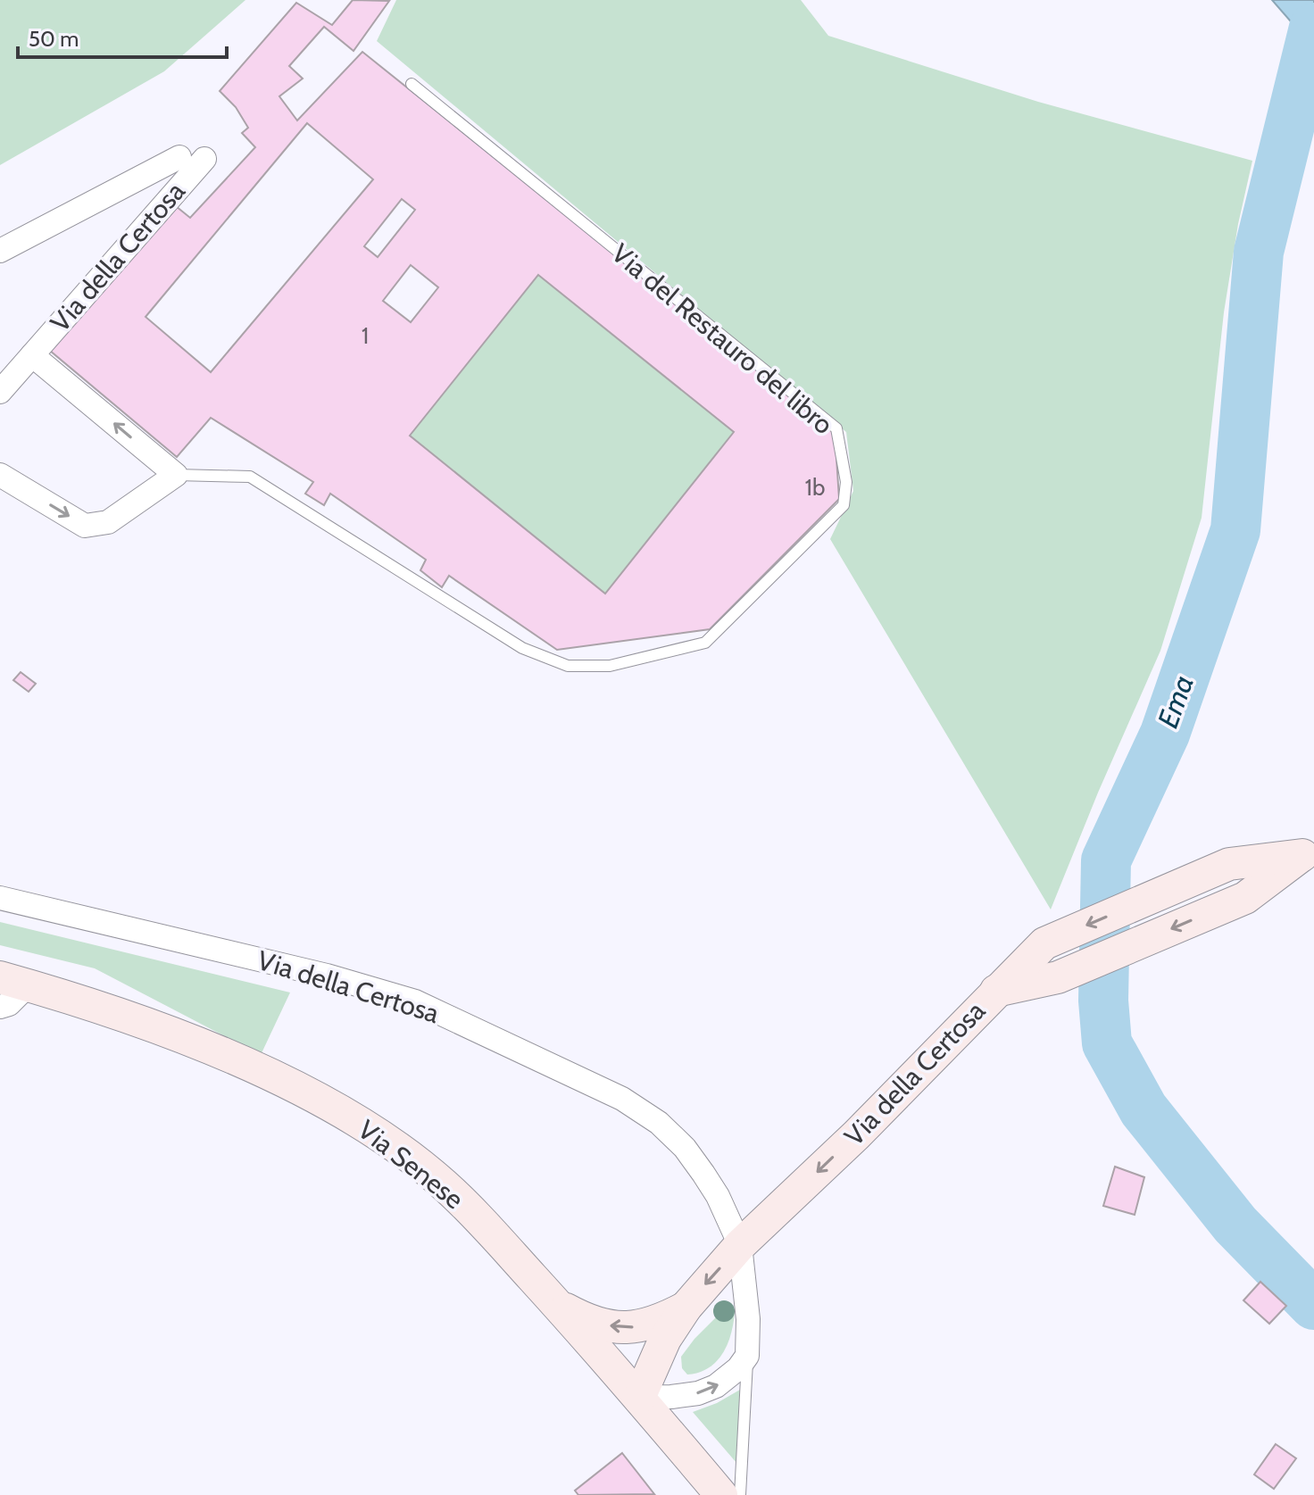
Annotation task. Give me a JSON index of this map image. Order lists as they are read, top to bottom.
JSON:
{
  "streets": {
    "main road": ["Via della Certosa", "Via Senese"],
    "lane": ["Via del Restauro del libro"]
  },
  "crossings": [
    ["Via della Certosa", "Via del Restauro del libro"],
    ["Via della Certosa", "Via Senese"]
  ],
  "one_way": ["Via della Certosa"],
  "water": ["Ema"],
  "house_numbers": ["1", "1b"],
  "scale_bar": "50 m"
}
